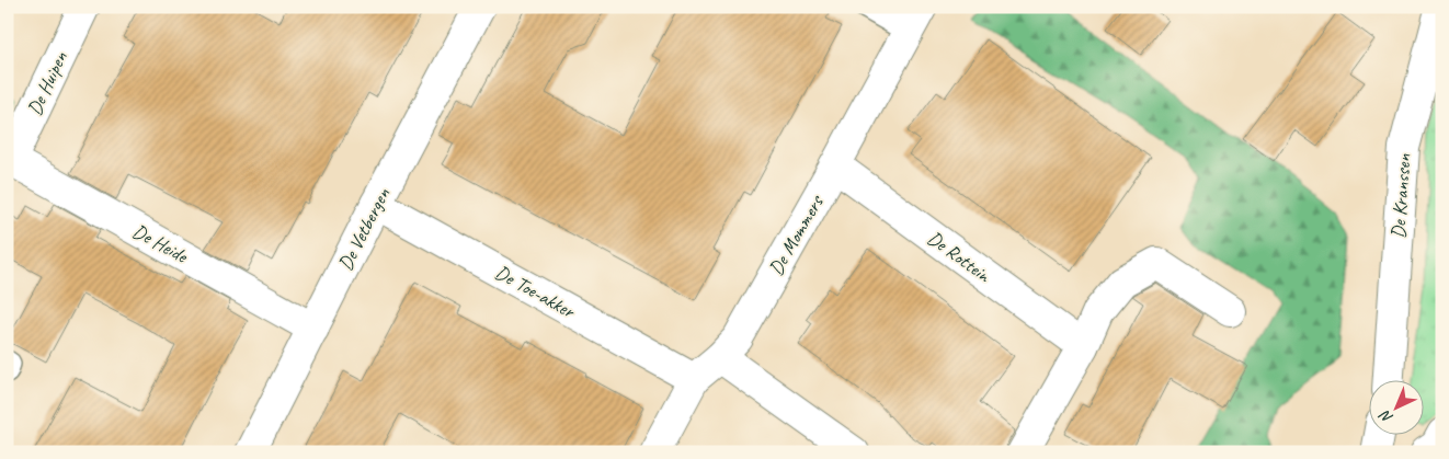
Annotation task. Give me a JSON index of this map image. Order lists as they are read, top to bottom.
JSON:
{
  "streets": {
    "street": [
      "De Huipen",
      "De Kranssen",
      "De Vetbergen",
      "De Mommers",
      "De Heide",
      "De Rottein",
      "De Toe-akker"
    ]
  },
  "crossings": [
    ["De Huipen", "De Heide"],
    ["De Vetbergen", "De Heide"],
    ["De Vetbergen", "De Toe-akker"],
    ["De Mommers", "De Rottein"],
    ["De Mommers", "De Toe-akker"]
  ],
  "north": "bottom left"
}
